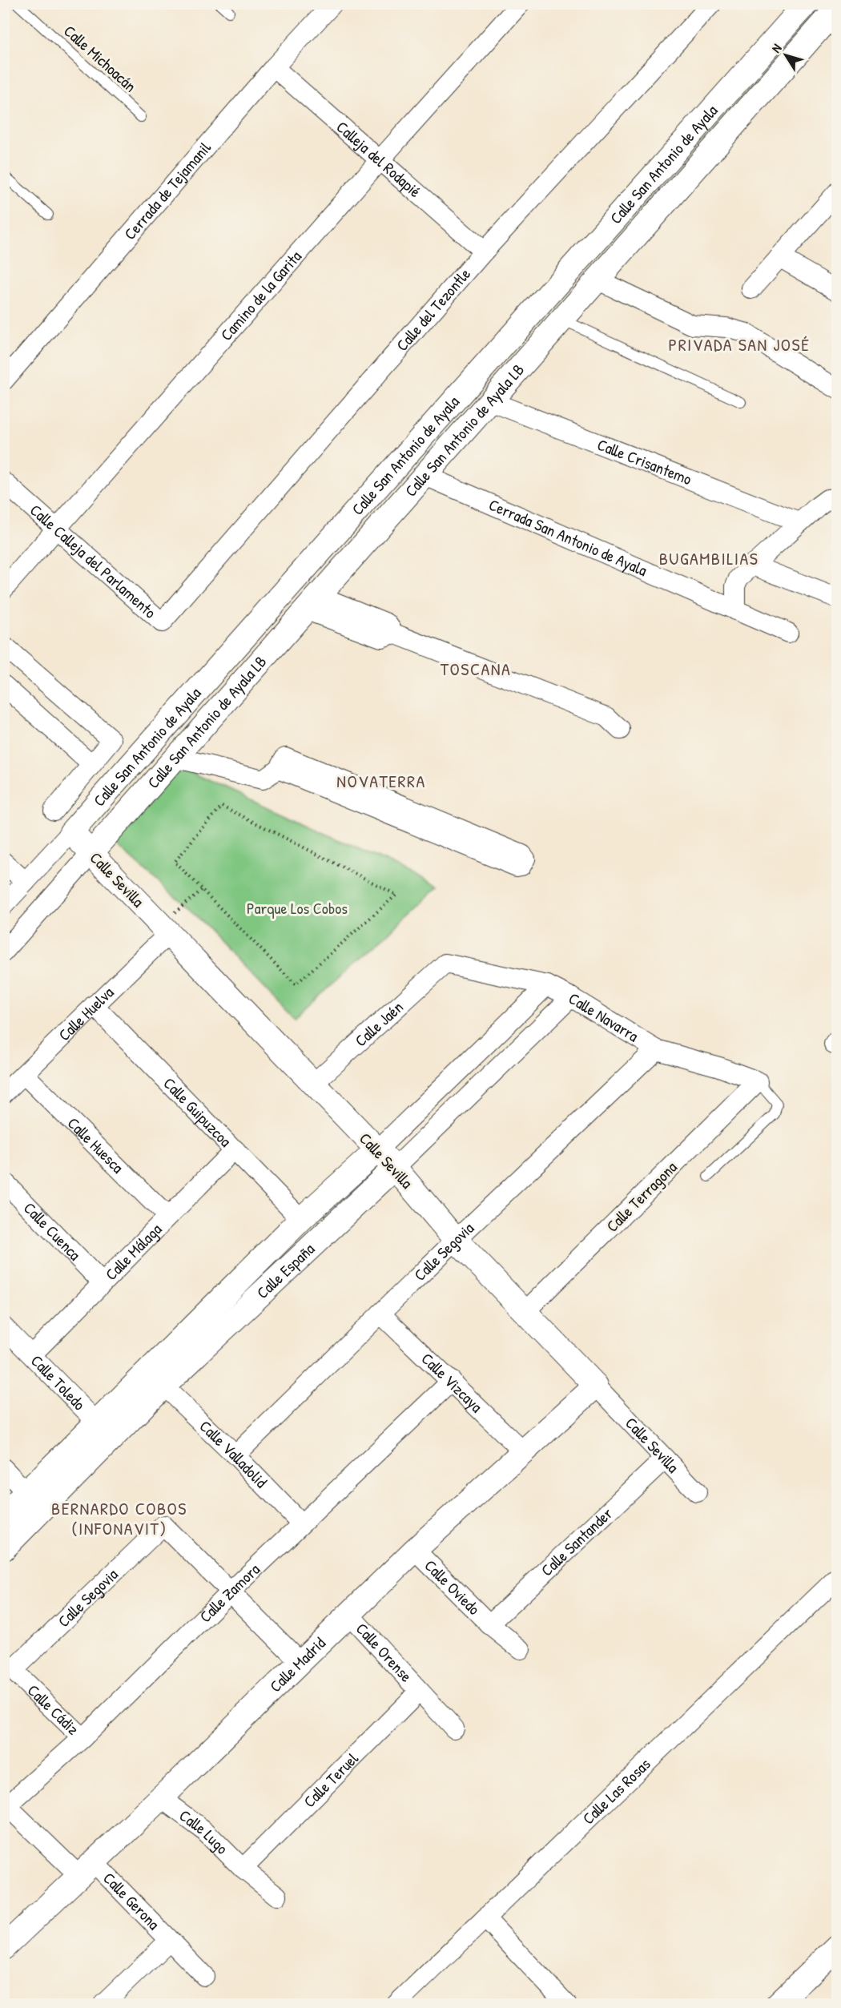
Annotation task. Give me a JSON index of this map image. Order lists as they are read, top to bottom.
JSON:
{
  "streets": {
    "street": [
      "Calleja del Rodapié",
      "Calle San Antonio de Ayala",
      "Cerrada de Tejamanil",
      "Camino de la Garita",
      "Calle del Tezontle",
      "Calle San Antonio de Ayala LB",
      "Calle Crisantemo",
      "Cerrada San Antonio de Ayala",
      "Calle Calleja del Parlamento",
      "Calle Sevilla",
      "Calle Huelva",
      "Calle Navarra",
      "Calle Jaén",
      "Calle Guipuzcoa",
      "Calle Huesca",
      "Calle Terragona",
      "Calle Cuenca",
      "Calle Málaga",
      "Calle Segovia",
      "Calle España",
      "Calle Toledo",
      "Calle Vizcaya",
      "Calle Valladolid",
      "Calle Santander",
      "Calle Oviedo",
      "Calle Zamora",
      "Calle Orense",
      "Calle Madrid",
      "Calle Cádiz",
      "Calle Teruel",
      "Calle Las Rosas",
      "Calle Lugo",
      "Calle Gerona"
    ],
    "lane": ["Calle Michoacán"]
  },
  "crossings": [
    ["Calleja del Rodapié", "Cerrada de Tejamanil"],
    ["Calleja del Rodapié", "Camino de la Garita"],
    ["Calleja del Rodapié", "Calle del Tezontle"],
    ["Calle San Antonio de Ayala", "Calle Sevilla"],
    ["Camino de la Garita", "Calle Calleja del Parlamento"],
    ["Calle del Tezontle", "Calle Calleja del Parlamento"],
    ["Calle San Antonio de Ayala LB", "Calle Crisantemo"],
    ["Calle San Antonio de Ayala LB", "Cerrada San Antonio de Ayala"],
    ["Calle San Antonio de Ayala LB", "Calle Sevilla"],
    ["Calle Sevilla", "Calle Huelva"],
    ["Calle Sevilla", "Calle Jaén"],
    ["Calle Sevilla", "Calle Terragona"],
    ["Calle Sevilla", "Calle Segovia"],
    ["Calle Sevilla", "Calle España"],
    ["Calle Sevilla", "Calle Santander"],
    ["Calle Sevilla", "Calle Madrid"],
    ["Calle Huelva", "Calle Guipuzcoa"],
    ["Calle Huelva", "Calle Huesca"],
    ["Calle Navarra", "Calle Jaén"],
    ["Calle Navarra", "Calle Terragona"],
    ["Calle Navarra", "Calle Segovia"],
    ["Calle Navarra", "Calle España"],
    ["Calle Guipuzcoa", "Calle Málaga"],
    ["Calle Guipuzcoa", "Calle España"],
    ["Calle Huesca", "Calle Málaga"],
    ["Calle Cuenca", "Calle Málaga"],
    ["Calle Málaga", "Calle Toledo"],
    ["Calle Segovia", "Calle Vizcaya"],
    ["Calle Segovia", "Calle Valladolid"],
    ["Calle Segovia", "Calle Zamora"],
    ["Calle Segovia", "Calle Cádiz"],
    ["Calle España", "Calle Toledo"],
    ["Calle España", "Calle Valladolid"],
    ["Calle Vizcaya", "Calle Zamora"],
    ["Calle Vizcaya", "Calle Madrid"],
    ["Calle Valladolid", "Calle Zamora"],
    ["Calle Santander", "Calle Oviedo"],
    ["Calle Oviedo", "Calle Madrid"],
    ["Calle Zamora", "Calle Cádiz"],
    ["Calle Zamora", "Calle Gerona"],
    ["Calle Orense", "Calle Madrid"],
    ["Calle Orense", "Calle Teruel"],
    ["Calle Madrid", "Calle Lugo"],
    ["Calle Madrid", "Calle Gerona"],
    ["Calle Teruel", "Calle Lugo"]
  ],
  "districts": [
    "PRIVADA SAN JOSÉ",
    "BUGAMBILIAS",
    "TOSCANA",
    "NOVATERRA",
    "BERNARDO COBOS (INFONAVIT)"
  ],
  "parks": ["Parque Los Cobos"],
  "north": "top left"
}
